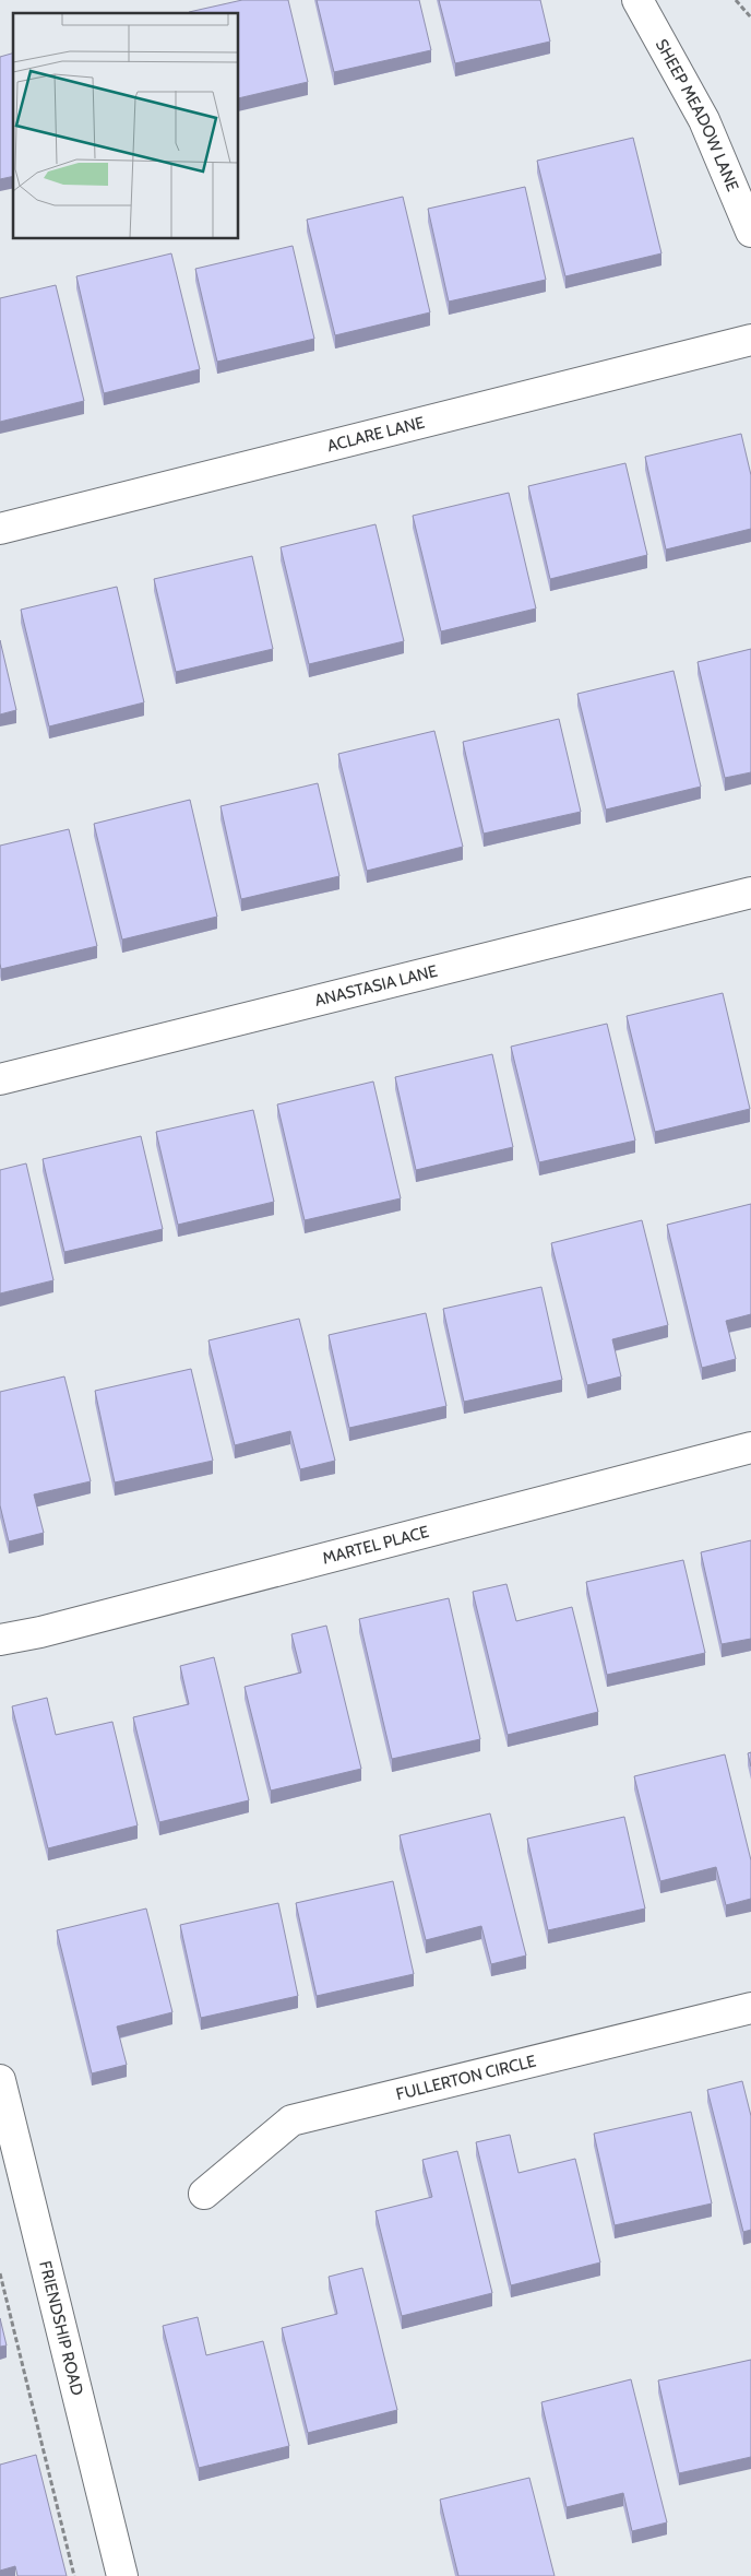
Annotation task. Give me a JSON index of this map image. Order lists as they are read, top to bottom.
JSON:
{
  "streets": {
    "street": [
      "SHEEP MEADOW LANE",
      "ACLARE LANE",
      "ANASTASIA LANE",
      "MARTEL PLACE",
      "FULLERTON CIRCLE",
      "FRIENDSHIP ROAD"
    ]
  }
}
